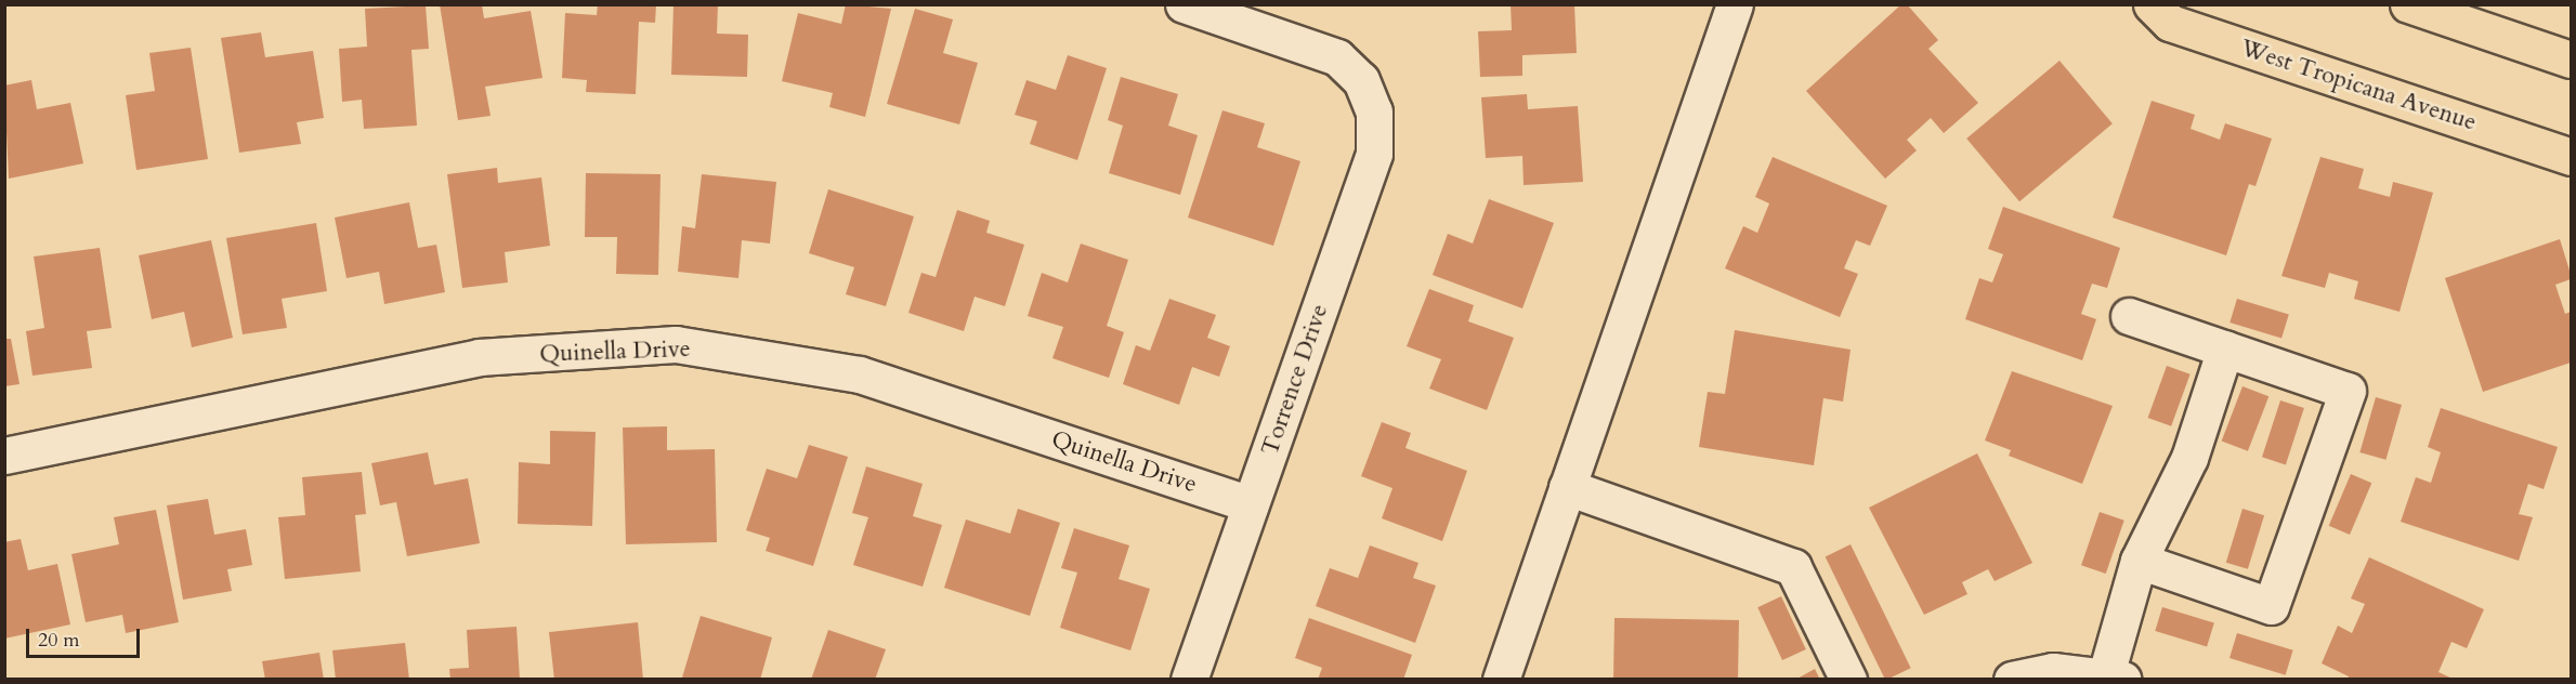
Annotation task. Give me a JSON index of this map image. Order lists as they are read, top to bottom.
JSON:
{
  "streets": {
    "main road": ["West Tropicana Avenue"],
    "street": ["Quinella Drive", "Torrence Drive"]
  },
  "crossings": [
    ["Quinella Drive", "Torrence Drive"]
  ],
  "scale_bar": "20 m"
}
